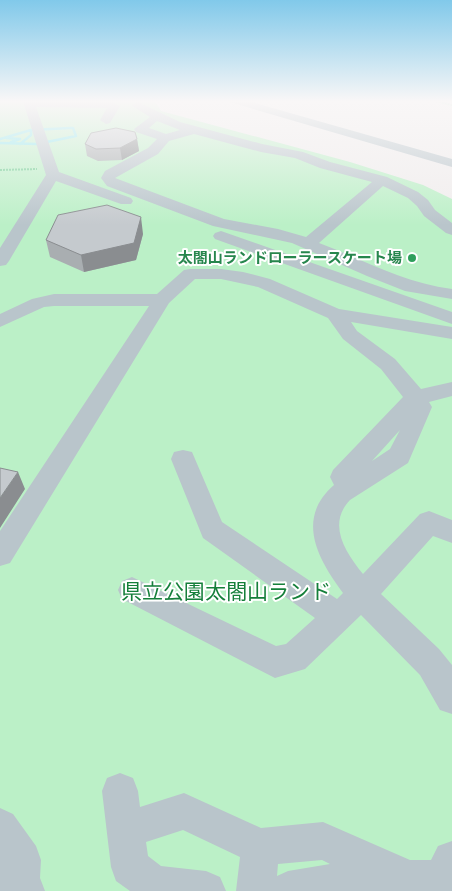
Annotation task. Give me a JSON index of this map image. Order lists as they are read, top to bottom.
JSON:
{
  "parks": ["県立公園太閤山ランド"],
  "places": ["太閤山ランドローラースケート場"]
}
